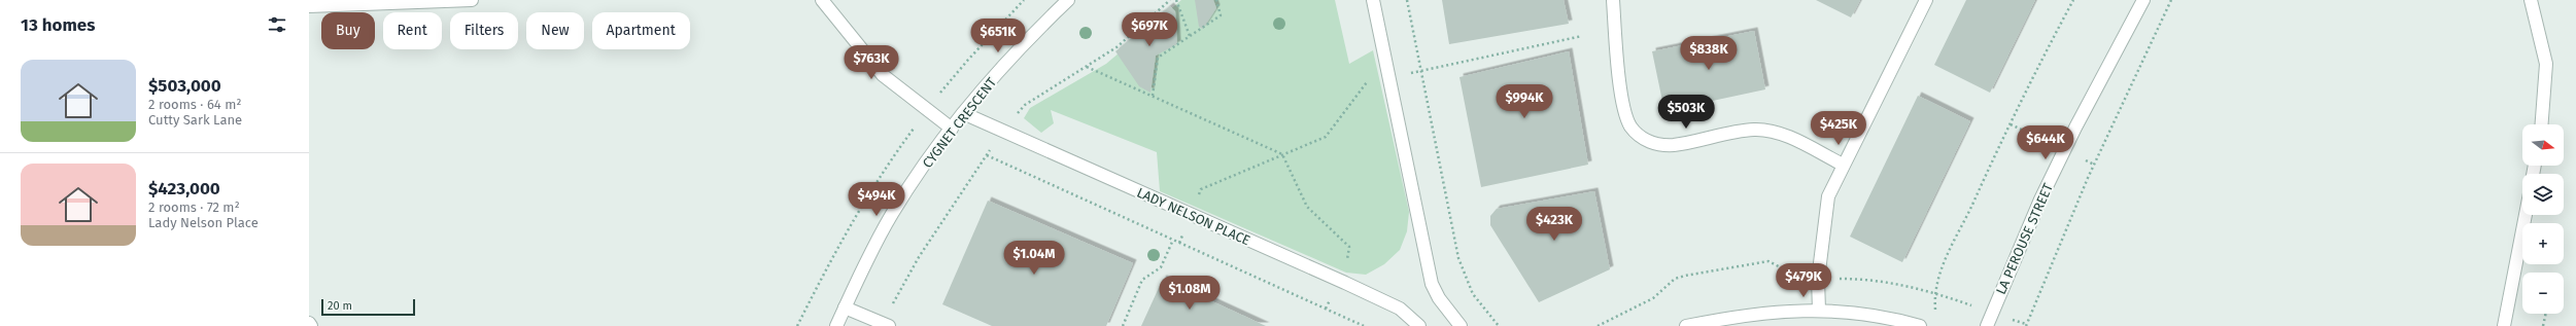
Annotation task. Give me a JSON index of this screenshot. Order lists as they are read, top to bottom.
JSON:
{
  "streets": {
    "street": ["CYGNET CRESCENT", "LADY NELSON PLACE", "LA PEROUSE STREET"]
  },
  "crossings": [
    ["CYGNET CRESCENT", "LADY NELSON PLACE"]
  ],
  "scale_bar": "20 m",
  "north": "right",
  "page": {
    "heading": "13 homes",
    "price": [
      "$697K",
      "$651K",
      "$838K",
      "$763K",
      "$994K",
      "$503K",
      "$425K",
      "$644K",
      "$494K",
      "$423K",
      "$1.04M",
      "$479K",
      "$1.08M"
    ],
    "chip": [
      "Buy",
      "Rent",
      "Filters",
      "New",
      "Apartment"
    ],
    "list": [
      {
        "name": "$503,000",
        "note": "2 rooms · 64 m² · Cutty Sark Lane"
      },
      {
        "name": "$423,000",
        "note": "2 rooms · 72 m² · Lady Nelson Place"
      }
    ],
    "map_buttons": ["+", "−"],
    "scale": "20 m"
  }
}
